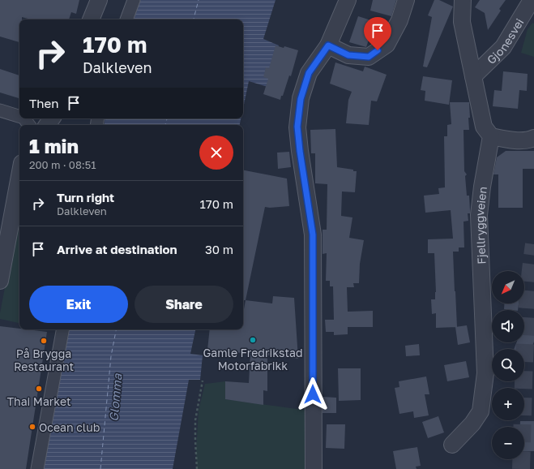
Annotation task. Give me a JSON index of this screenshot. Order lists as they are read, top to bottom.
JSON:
{
  "streets": {
    "street": ["Gjonesvei", "Fjellryggveien"]
  },
  "water": ["Glomma"],
  "places": [
    "Gamle Fredrikstad Motorfabrikk",
    "På Brygga Restaurant",
    "Thai Market",
    "Ocean club"
  ],
  "north": "bottom left",
  "page": {
    "turn": ["170 m", "Dalkleven"],
    "then": "Then",
    "heading": ["1 min", "200 m · 08:51"],
    "list": [
      {
        "name": "Turn right",
        "note": "Dalkleven",
        "value": "170 m"
      },
      {
        "name": "Arrive at destination",
        "value": "30 m"
      }
    ],
    "map_buttons": ["+", "−"],
    "buttons": ["Exit", "Share"]
  }
}
